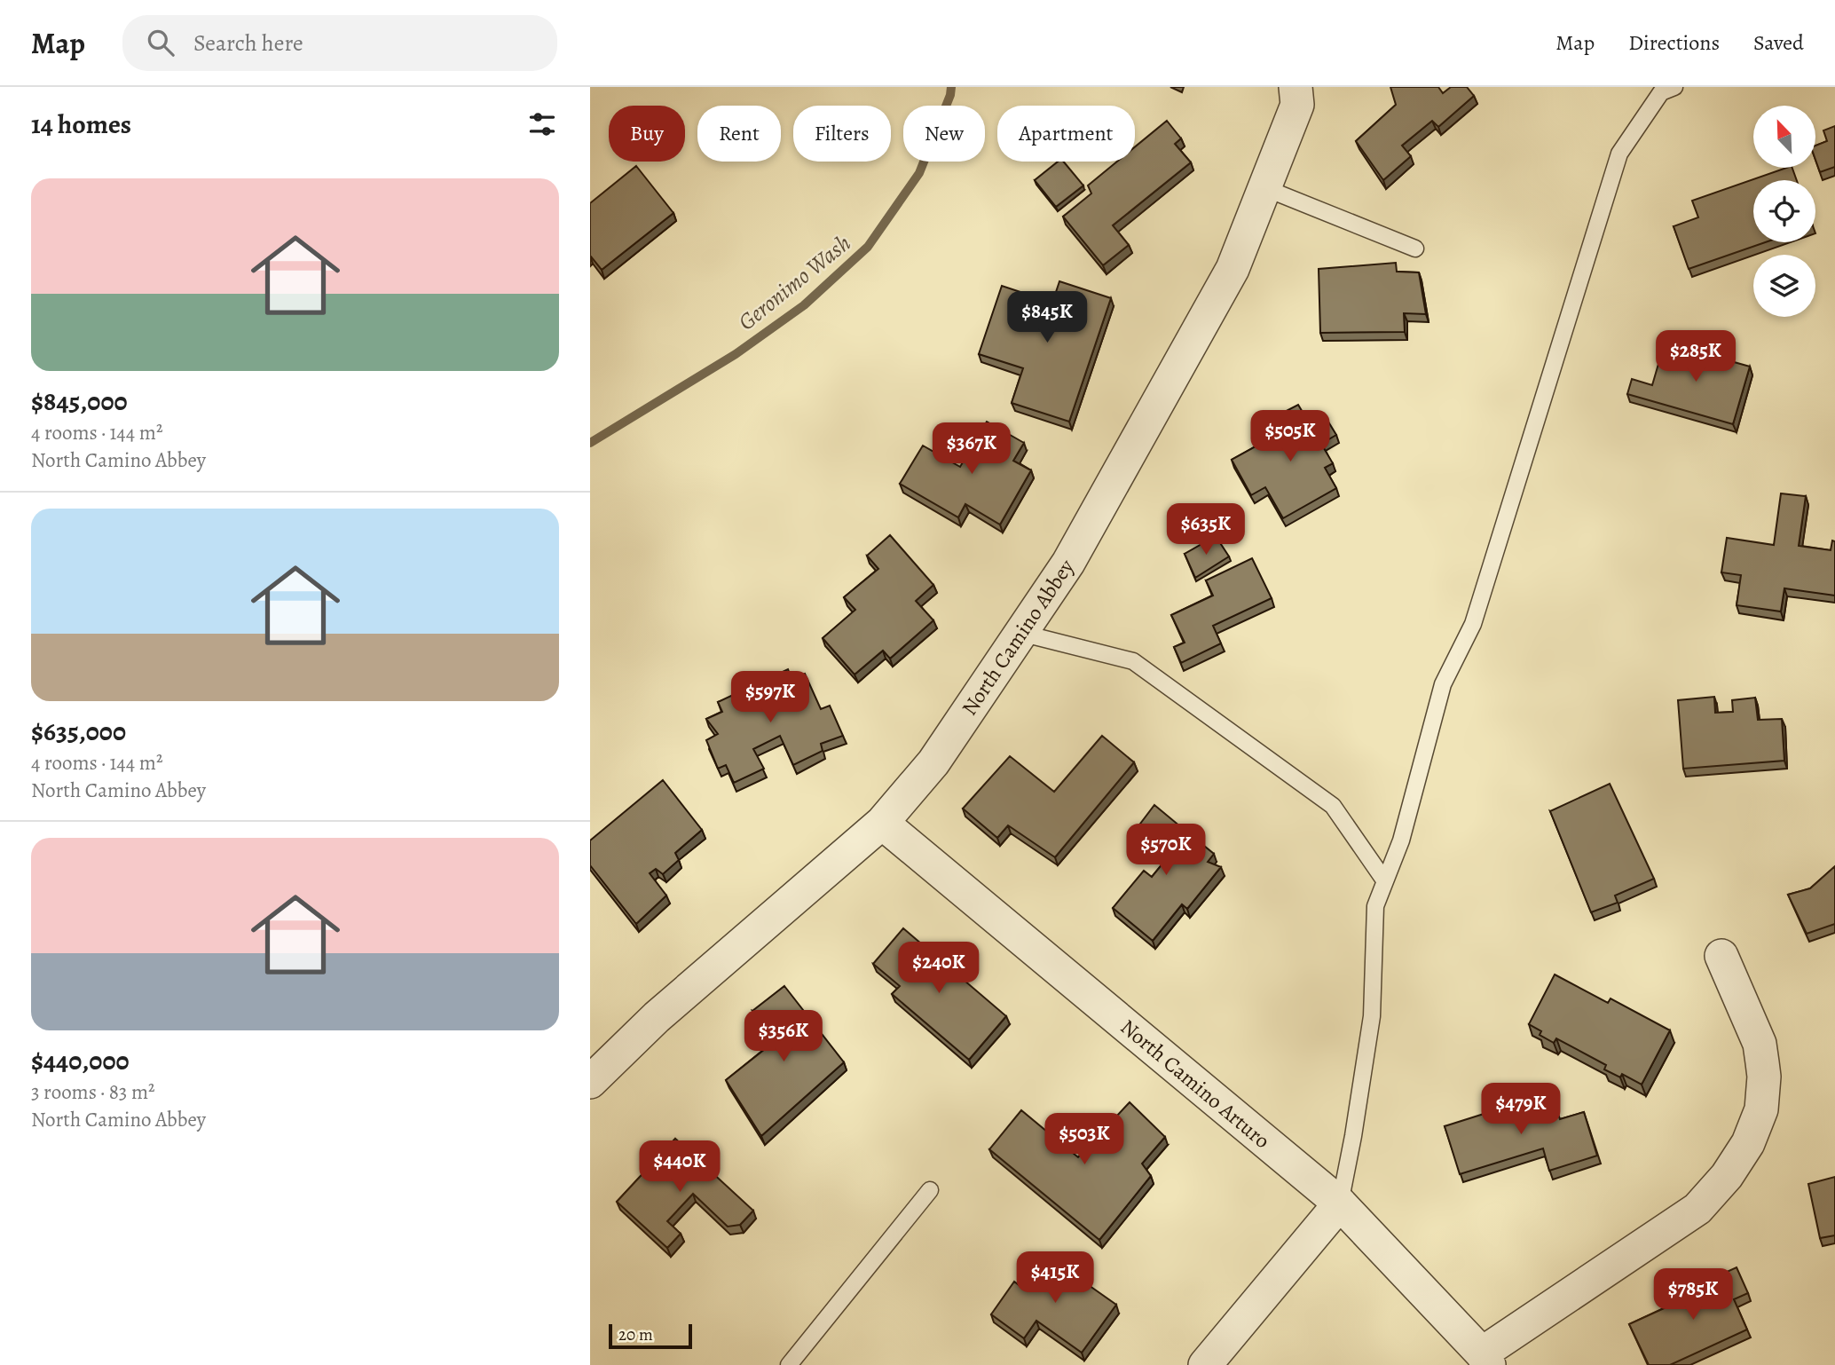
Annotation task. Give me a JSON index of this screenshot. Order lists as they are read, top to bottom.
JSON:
{
  "streets": {
    "street": ["North Camino Abbey", "North Camino Arturo"]
  },
  "crossings": [
    ["North Camino Abbey", "North Camino Arturo"]
  ],
  "water": ["Geronimo Wash"],
  "scale_bar": "20 m",
  "north": "top left",
  "page": {
    "header": "Map",
    "search": "Search here",
    "nav": ["Map", "Directions", "Saved"],
    "heading": "14 homes",
    "chip": [
      "Buy",
      "Rent",
      "Filters",
      "New",
      "Apartment"
    ],
    "list": [
      {
        "name": "$845,000",
        "note": "4 rooms · 144 m² · North Camino Abbey"
      },
      {
        "name": "$635,000",
        "note": "4 rooms · 144 m² · North Camino Abbey"
      },
      {
        "name": "$440,000",
        "note": "3 rooms · 83 m² · North Camino Abbey"
      }
    ],
    "price": [
      "$845K",
      "$285K",
      "$505K",
      "$367K",
      "$635K",
      "$597K",
      "$570K",
      "$240K",
      "$356K",
      "$479K",
      "$503K",
      "$440K",
      "$415K",
      "$785K"
    ],
    "scale": "20 m"
  }
}
